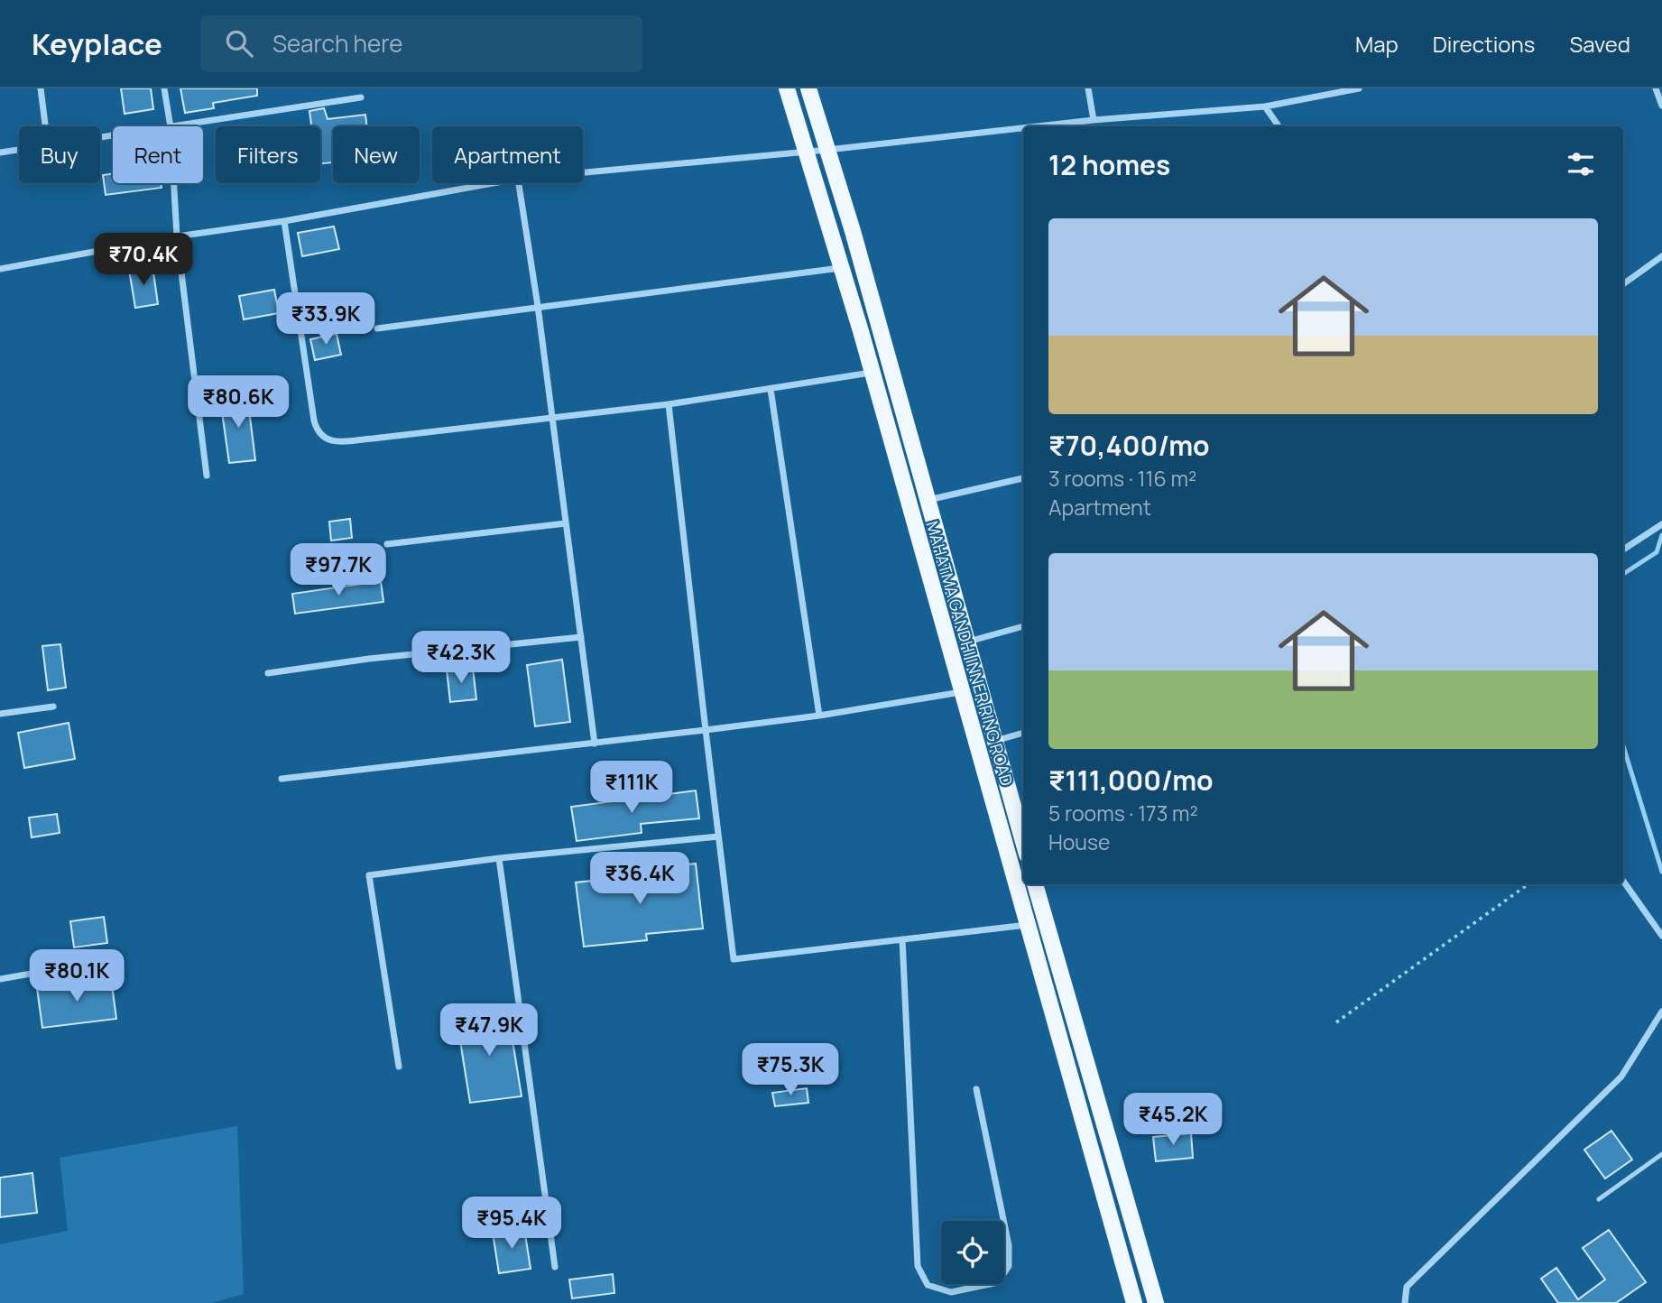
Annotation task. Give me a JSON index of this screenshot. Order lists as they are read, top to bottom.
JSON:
{
  "streets": {
    "main road": ["MAHATMA GANDHI INNER RING ROAD"]
  },
  "page": {
    "header": "Keyplace",
    "search": "Search here",
    "nav": ["Map", "Directions", "Saved"],
    "chip": [
      "Buy",
      "Rent",
      "Filters",
      "New",
      "Apartment"
    ],
    "heading": "12 homes",
    "list": [
      {
        "name": "₹70,400/mo",
        "note": "3 rooms · 116 m² · Apartment"
      },
      {
        "name": "₹111,000/mo",
        "note": "5 rooms · 173 m² · House"
      }
    ],
    "price": [
      "₹70.4K",
      "₹33.9K",
      "₹80.6K",
      "₹97.7K",
      "₹42.3K",
      "₹111K",
      "₹36.4K",
      "₹80.1K",
      "₹47.9K",
      "₹75.3K",
      "₹45.2K",
      "₹95.4K"
    ]
  }
}
